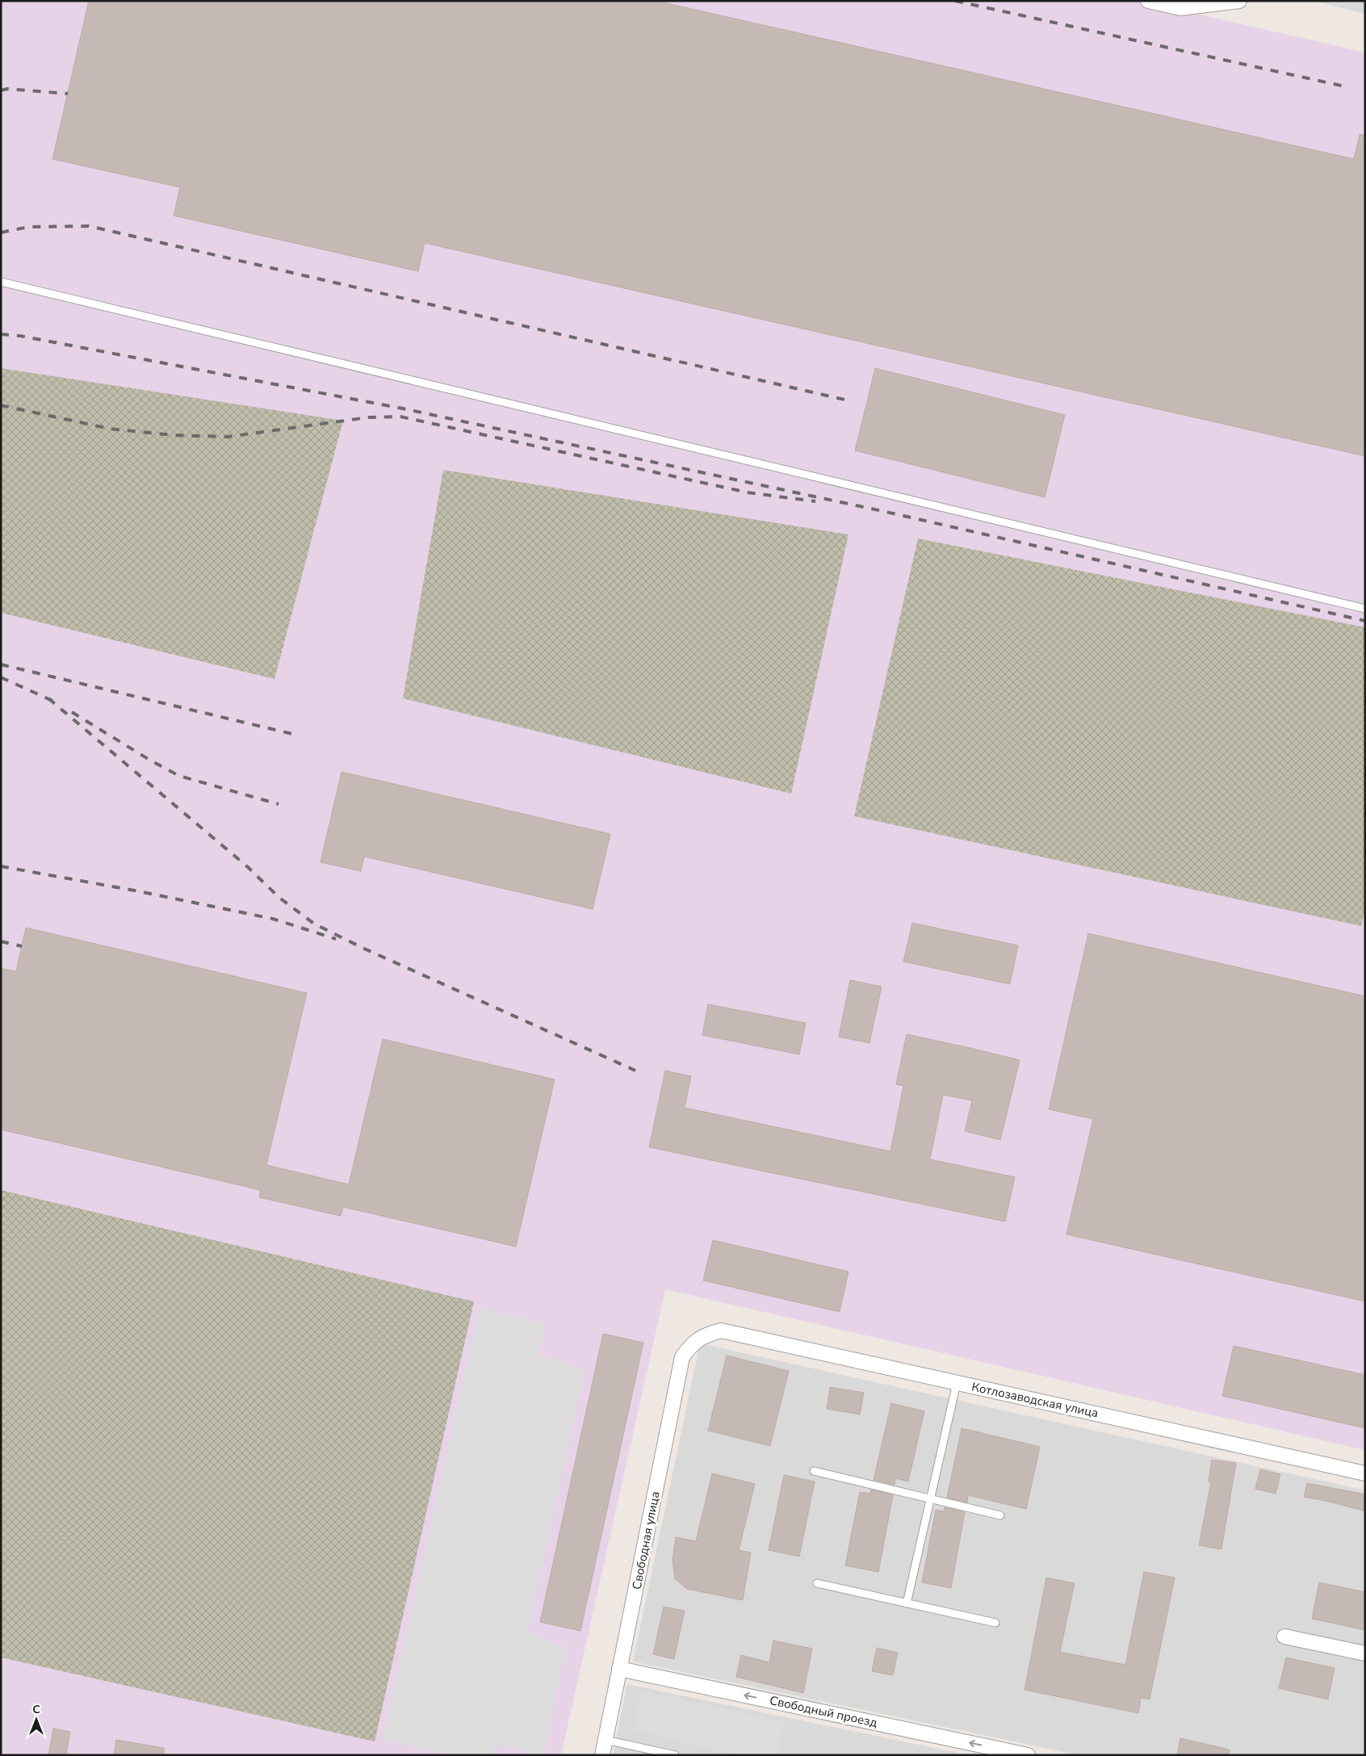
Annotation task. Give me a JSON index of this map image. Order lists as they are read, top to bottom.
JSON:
{
  "streets": {
    "street": ["Котлозаводская улица", "Свободная улица", "Свободный проезд"]
  },
  "crossings": [
    ["Котлозаводская улица", "Свободная улица"],
    ["Свободная улица", "Свободный проезд"]
  ],
  "one_way": ["Свободный проезд"],
  "north": "top"
}
